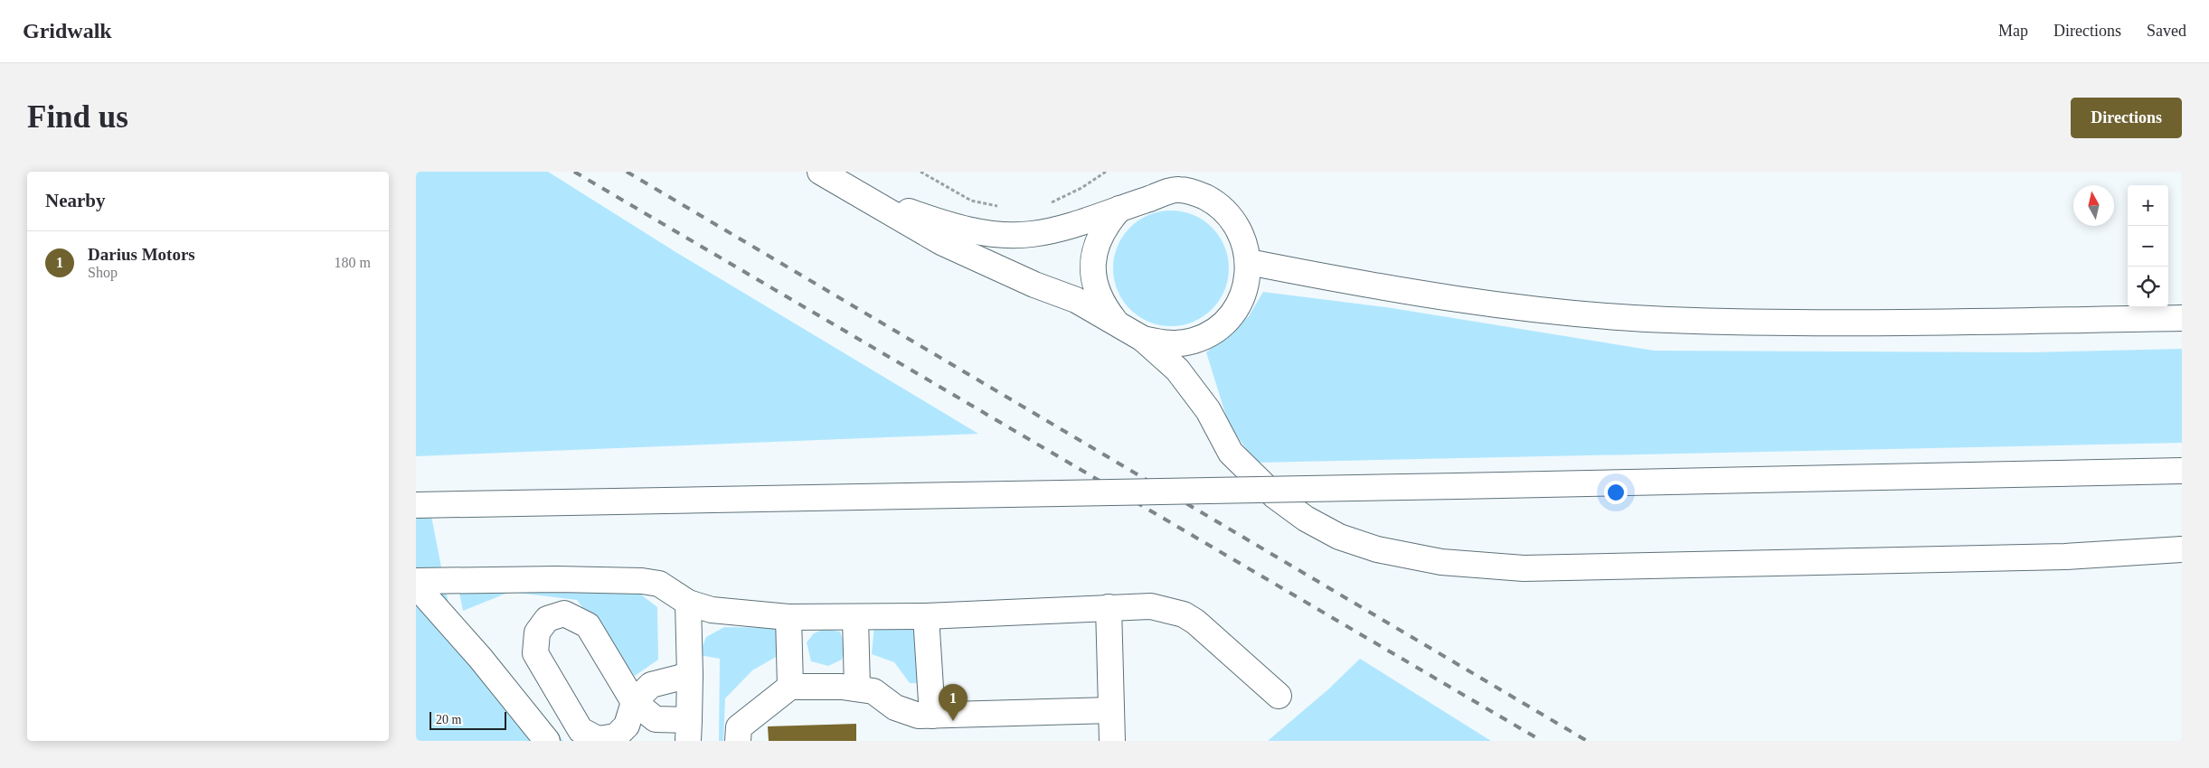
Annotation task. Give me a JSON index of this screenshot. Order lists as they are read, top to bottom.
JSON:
{
  "scale_bar": "20 m",
  "north": "top",
  "page": {
    "header": "Gridwalk",
    "nav": ["Map", "Directions", "Saved"],
    "buttons": "Directions",
    "title": "Find us",
    "heading": "Nearby",
    "map_buttons": ["+", "−"],
    "list": [
      {
        "mark": "1",
        "name": "Darius Motors",
        "note": "Shop",
        "value": "180 m"
      }
    ],
    "pins": "1",
    "scale": "20 m"
  }
}
